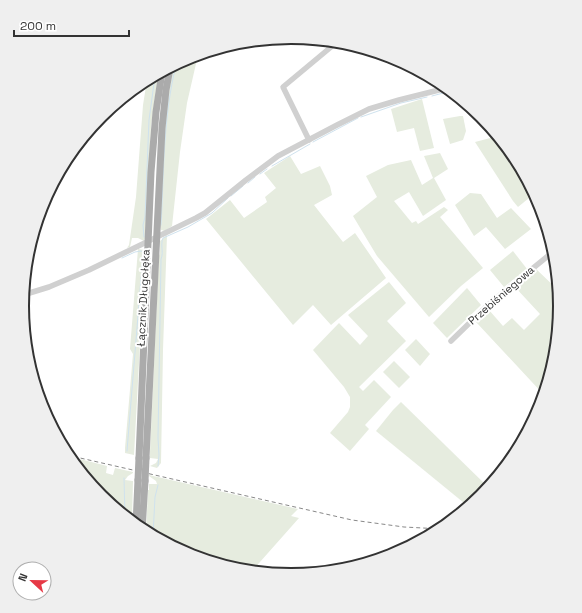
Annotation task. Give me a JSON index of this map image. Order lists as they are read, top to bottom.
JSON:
{
  "streets": {
    "main road": ["Łącznik Długołęka"],
    "street": ["Przebiśniegowa"]
  },
  "scale_bar": "200 m",
  "north": "left"
}
